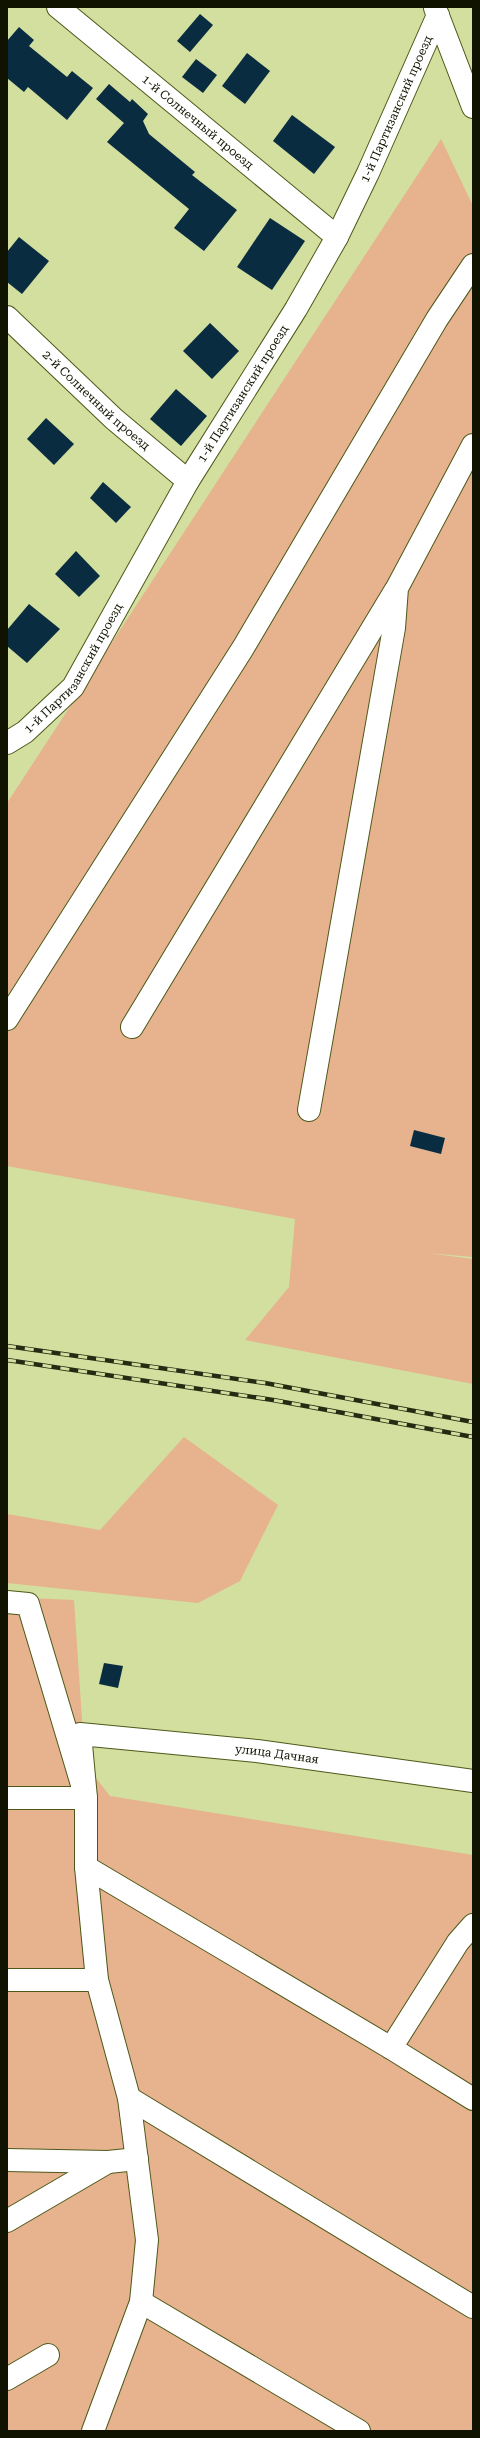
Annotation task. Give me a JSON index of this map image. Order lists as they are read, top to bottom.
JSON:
{
  "streets": {
    "street": [
      "1-й Партизанский проезд",
      "1-й Солнечный проезд",
      "2-й Солнечный проезд",
      "улица Дачная"
    ]
  },
  "crossings": [
    ["1-й Партизанский проезд", "1-й Солнечный проезд"],
    ["1-й Партизанский проезд", "2-й Солнечный проезд"]
  ]
}
